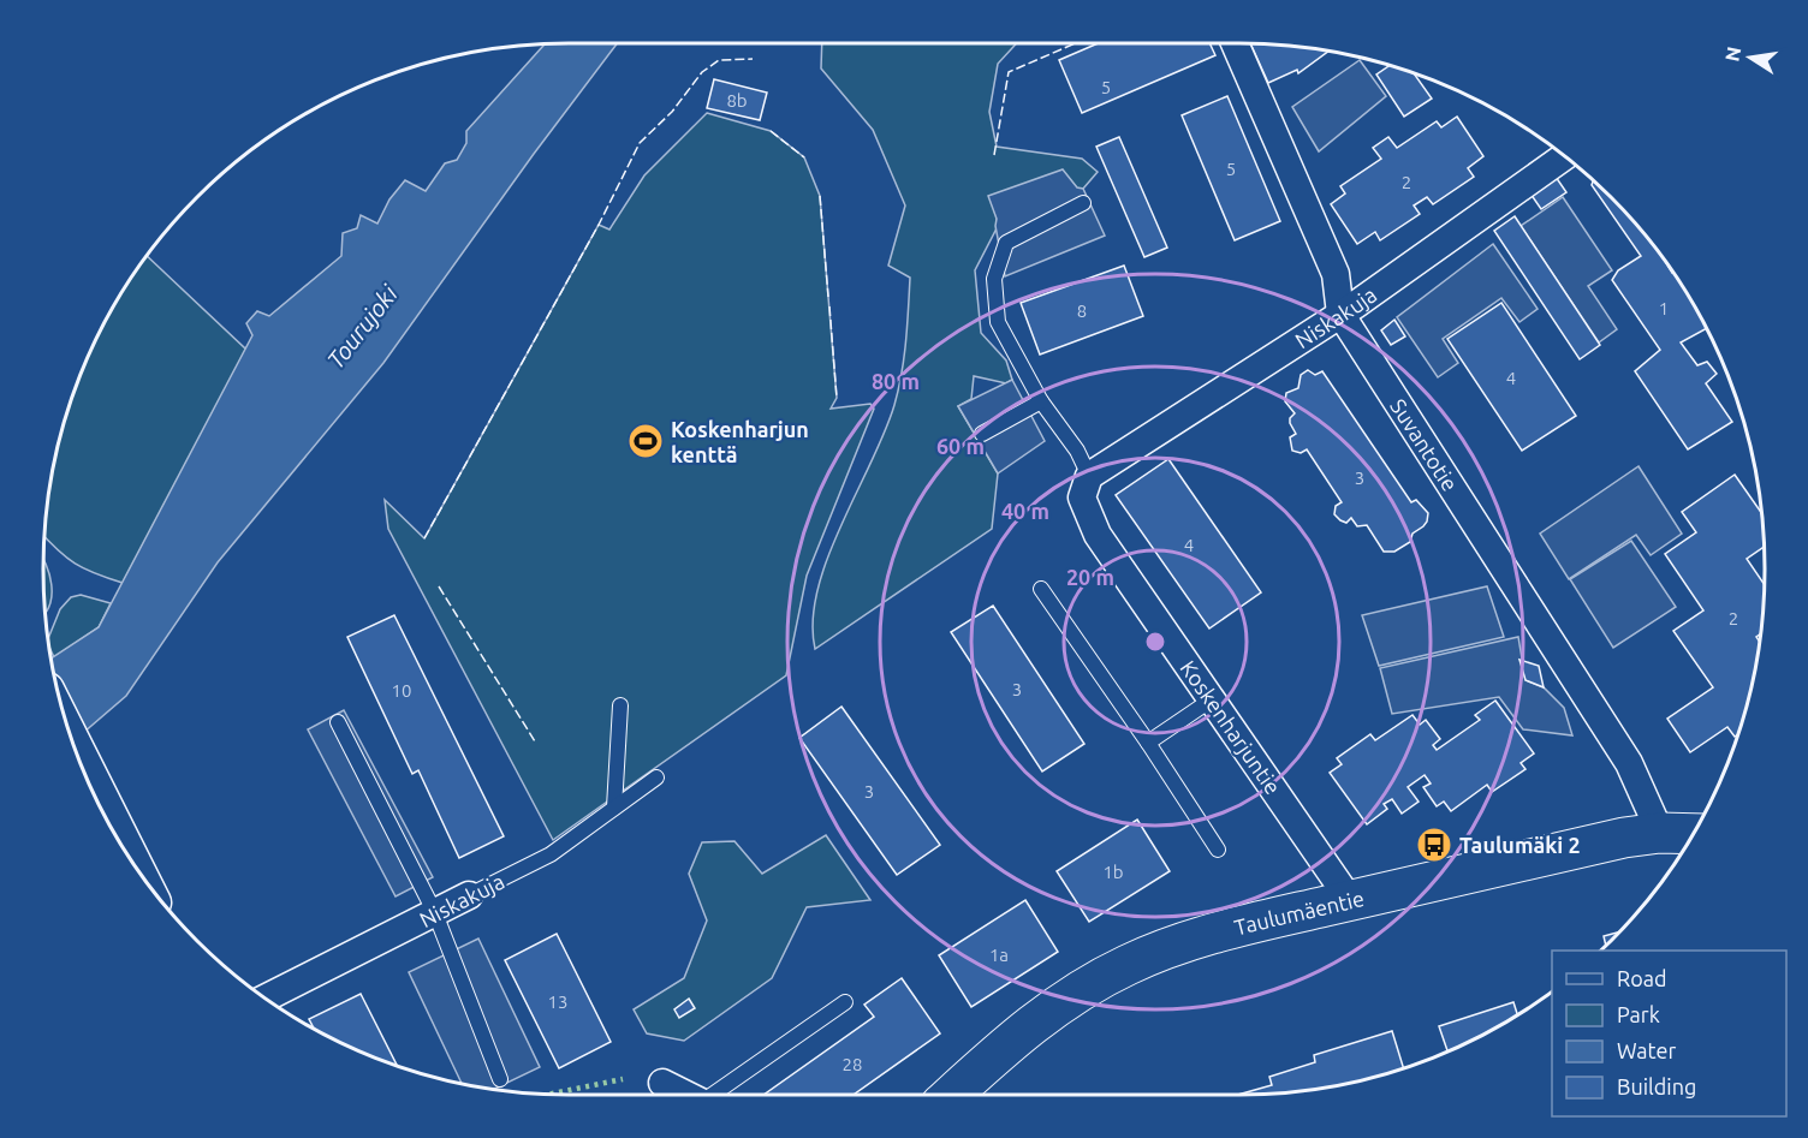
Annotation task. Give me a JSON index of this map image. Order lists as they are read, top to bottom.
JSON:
{
  "streets": {
    "main road": ["Taulumäentie"],
    "street": ["Niskakuja", "Suvantotie", "Koskenharjuntie"]
  },
  "crossings": [
    ["Niskakuja", "Suvantotie"],
    ["Niskakuja", "Koskenharjuntie"],
    ["Suvantotie", "Taulumäentie"],
    ["Koskenharjuntie", "Taulumäentie"]
  ],
  "water": ["Tourujoki"],
  "places": {
    "sports": ["Koskenharjun kenttä"],
    "bus stop": ["Taulumäki 2"]
  },
  "house_numbers": [
    "5",
    "8b",
    "5",
    "2",
    "1",
    "8",
    "4",
    "3",
    "4",
    "2",
    "3",
    "10",
    "3",
    "1b",
    "1a",
    "13",
    "28"
  ],
  "legend": [
    "Road",
    "Park",
    "Water",
    "Building"
  ],
  "north": "left",
  "rings": [
    "80 m",
    "60 m",
    "40 m",
    "20 m"
  ]
}
